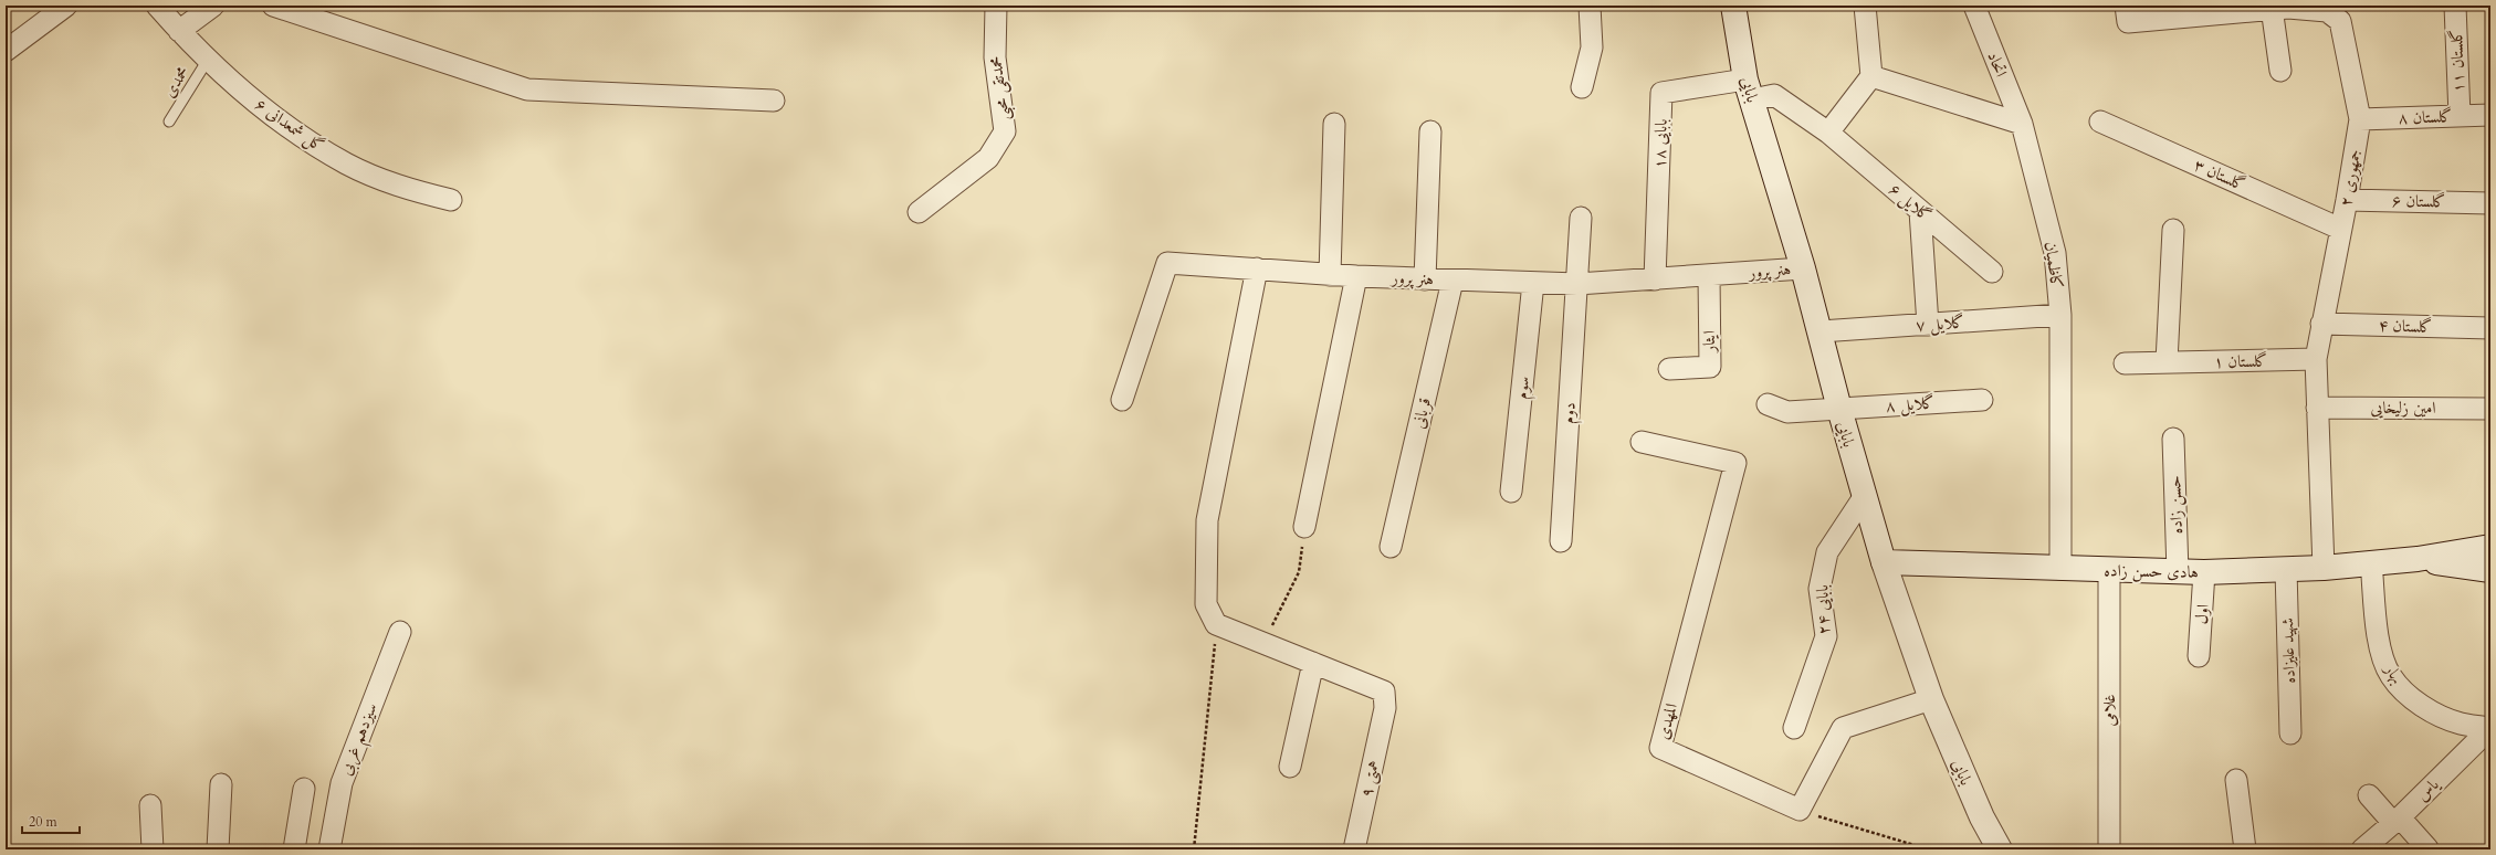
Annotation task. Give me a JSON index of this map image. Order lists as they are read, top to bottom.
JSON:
{
  "streets": {
    "main road": ["بابایی", "هادی حسن زاده"],
    "street": [
      "گلستان ۱۱",
      "اتحاد",
      "محمدتقی محبی",
      "گلستان ۸",
      "گل شمعدانی ۶",
      "بابایی ۱۸",
      "گلستان ۳",
      "جمهوری ۲",
      "گلستان ۶",
      "گلایل ۶",
      "کاظمیان",
      "هنر پرور",
      "گلایل ۷",
      "گلستان ۴",
      "ایثار",
      "گلستان ۱",
      "سوم",
      "گلایل ۸",
      "امین زلیخایی",
      "قربانی",
      "دوم",
      "حسن زاده",
      "بابایی ۲۴",
      "اول",
      "شهید علیزاده",
      "بهار",
      "غلامی",
      "المهدی",
      "سیزدهم غربی",
      "همتی ۹",
      "یاس"
    ],
    "lane": ["محمدی"]
  },
  "crossings": [
    ["گلستان ۱۱", "گلستان ۸"],
    ["اتحاد", "کاظمیان"],
    ["محمدی", "گل شمعدانی ۶"],
    ["بابایی", "بابایی ۱۸"],
    ["بابایی", "گلایل ۶"],
    ["بابایی", "هنر پرور"],
    ["بابایی", "گلایل ۷"],
    ["بابایی", "گلایل ۸"],
    ["بابایی", "هادی حسن زاده"],
    ["بابایی", "بابایی ۲۴"],
    ["گلستان ۸", "جمهوری ۲"],
    ["بابایی ۱۸", "گلایل ۶"],
    ["بابایی ۱۸", "هنر پرور"],
    ["گلستان ۳", "جمهوری ۲"],
    ["جمهوری ۲", "گلستان ۶"],
    ["جمهوری ۲", "گلستان ۴"],
    ["جمهوری ۲", "گلستان ۱"],
    ["جمهوری ۲", "امین زلیخایی"],
    ["جمهوری ۲", "هادی حسن زاده"],
    ["کاظمیان", "گلایل ۷"],
    ["کاظمیان", "هادی حسن زاده"],
    ["هنر پرور", "ایثار"],
    ["هنر پرور", "سوم"],
    ["هنر پرور", "قربانی"],
    ["هنر پرور", "دوم"],
    ["حسن زاده", "هادی حسن زاده"],
    ["هادی حسن زاده", "اول"],
    ["هادی حسن زاده", "شهید علیزاده"],
    ["هادی حسن زاده", "بهار"],
    ["هادی حسن زاده", "غلامی"],
    ["بهار", "یاس"]
  ],
  "scale_bar": "20 m"
}
